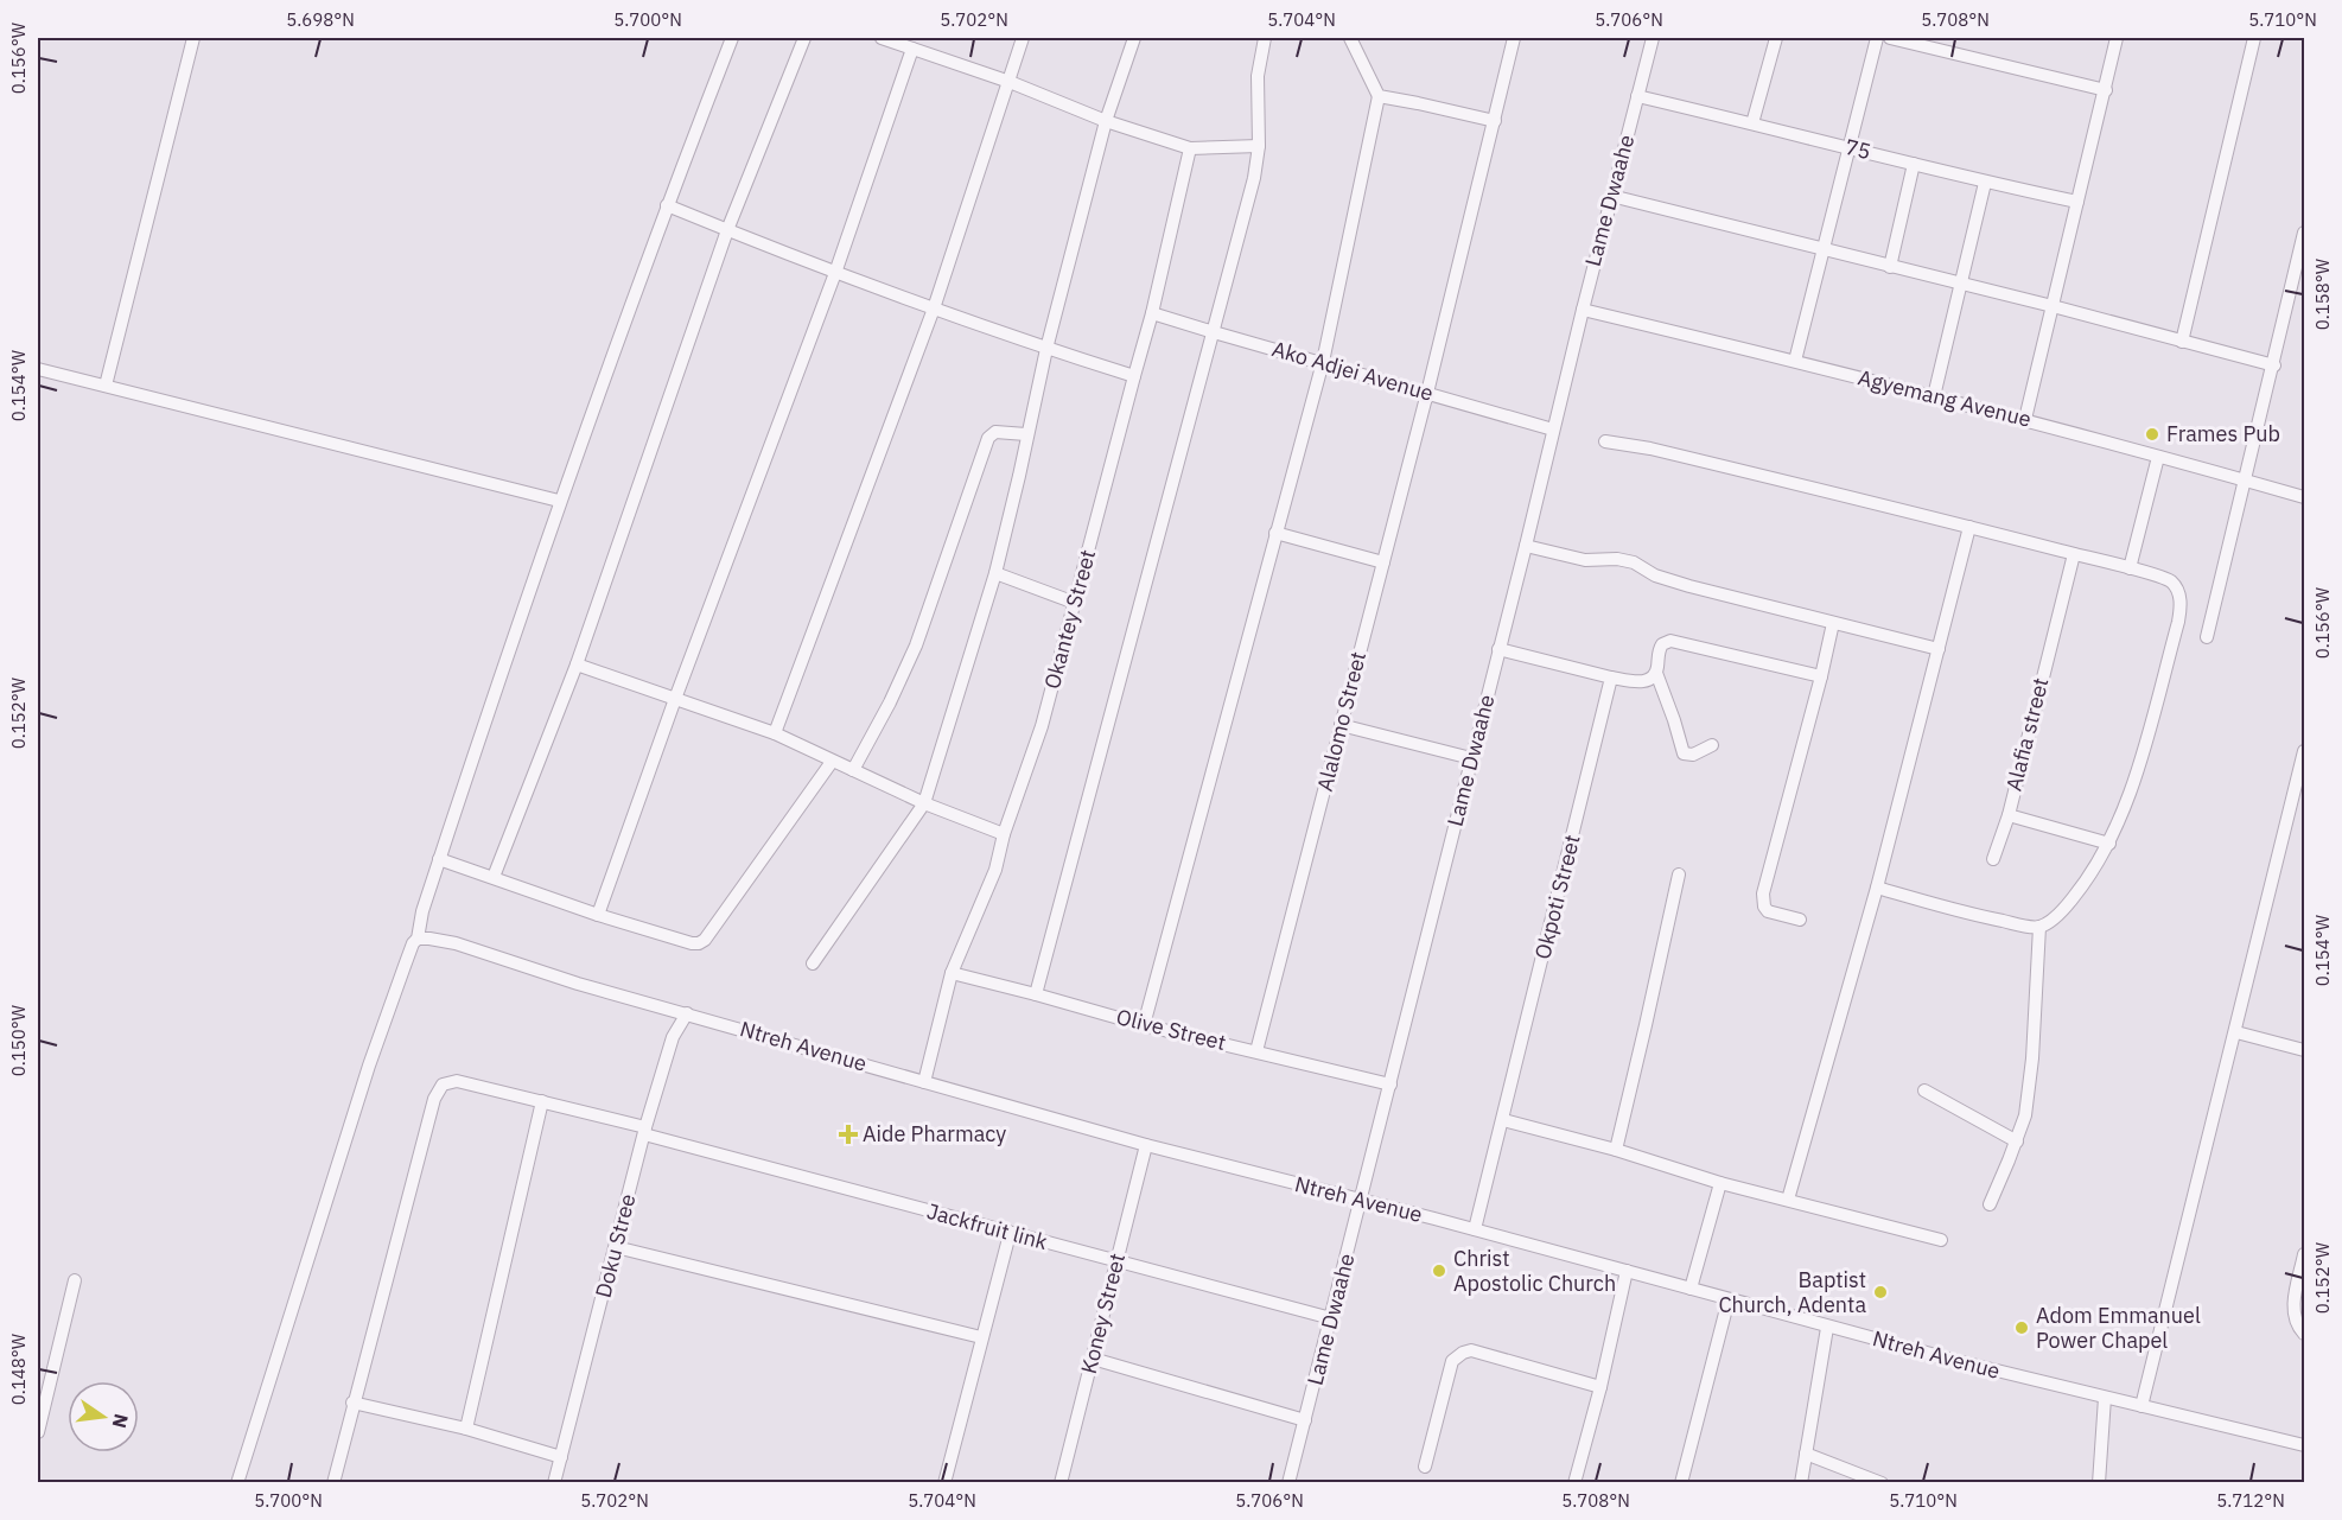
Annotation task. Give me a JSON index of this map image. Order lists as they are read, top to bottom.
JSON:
{
  "streets": {
    "street": [
      "75",
      "Lame Dwaahe",
      "Ako Adjei Avenue",
      "Agyemang Avenue",
      "Okantey Street",
      "Alalomo Street",
      "Alafia street",
      "Okpoti Street",
      "Olive Street",
      "Ntreh Avenue",
      "Jackfruit link",
      "Doku Stree",
      "Koney Street"
    ]
  },
  "crossings": [
    ["75", "Lame Dwaahe"],
    ["Lame Dwaahe", "Ako Adjei Avenue"],
    ["Lame Dwaahe", "Agyemang Avenue"],
    ["Lame Dwaahe", "Olive Street"],
    ["Lame Dwaahe", "Ntreh Avenue"],
    ["Lame Dwaahe", "Jackfruit link"],
    ["Ako Adjei Avenue", "Okantey Street"],
    ["Ako Adjei Avenue", "Alalomo Street"],
    ["Okantey Street", "Olive Street"],
    ["Okantey Street", "Ntreh Avenue"],
    ["Alalomo Street", "Olive Street"],
    ["Okpoti Street", "Ntreh Avenue"],
    ["Ntreh Avenue", "Doku Stree"],
    ["Ntreh Avenue", "Koney Street"],
    ["Jackfruit link", "Doku Stree"],
    ["Jackfruit link", "Koney Street"]
  ],
  "places": {
    "other": [
      "Frames Pub",
      "Christ Apostolic Church",
      "Baptist Church, Adenta",
      "Adom Emmanuel Power Chapel"
    ],
    "health": ["Aide Pharmacy"]
  },
  "north": "right",
  "coordinates": [
    "5.698°N",
    "5.700°N",
    "5.702°N",
    "5.704°N",
    "5.706°N",
    "5.708°N",
    "5.710°N",
    "0.156°W",
    "0.158°W",
    "0.154°W",
    "0.152°W",
    "0.150°W",
    "0.148°W",
    "5.712°N"
  ]
}
